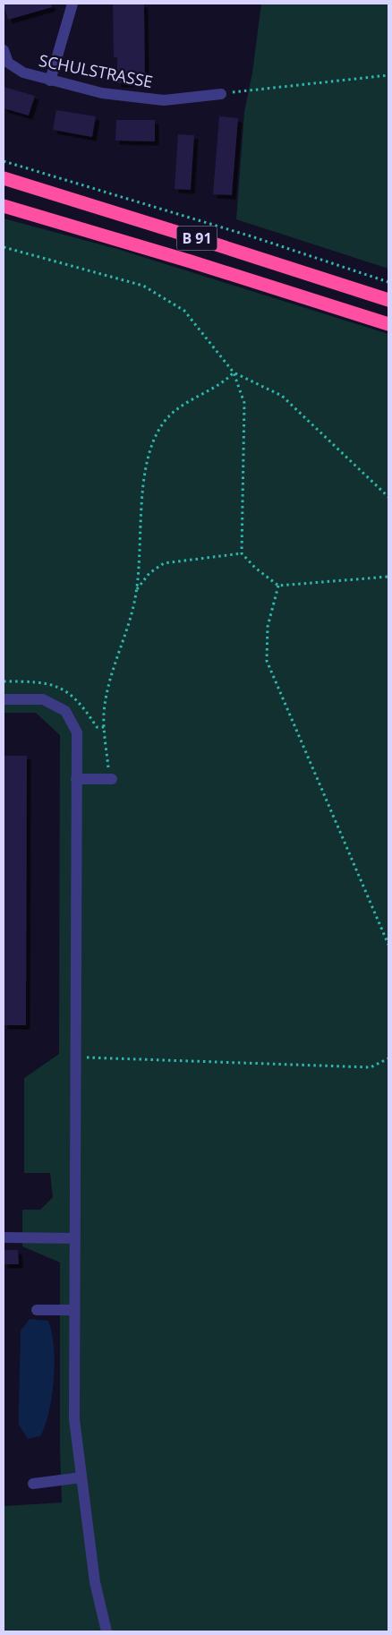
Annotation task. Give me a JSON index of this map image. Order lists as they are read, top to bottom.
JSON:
{
  "streets": {
    "highway": ["B 91"],
    "street": ["SCHULSTRASSE"]
  }
}
